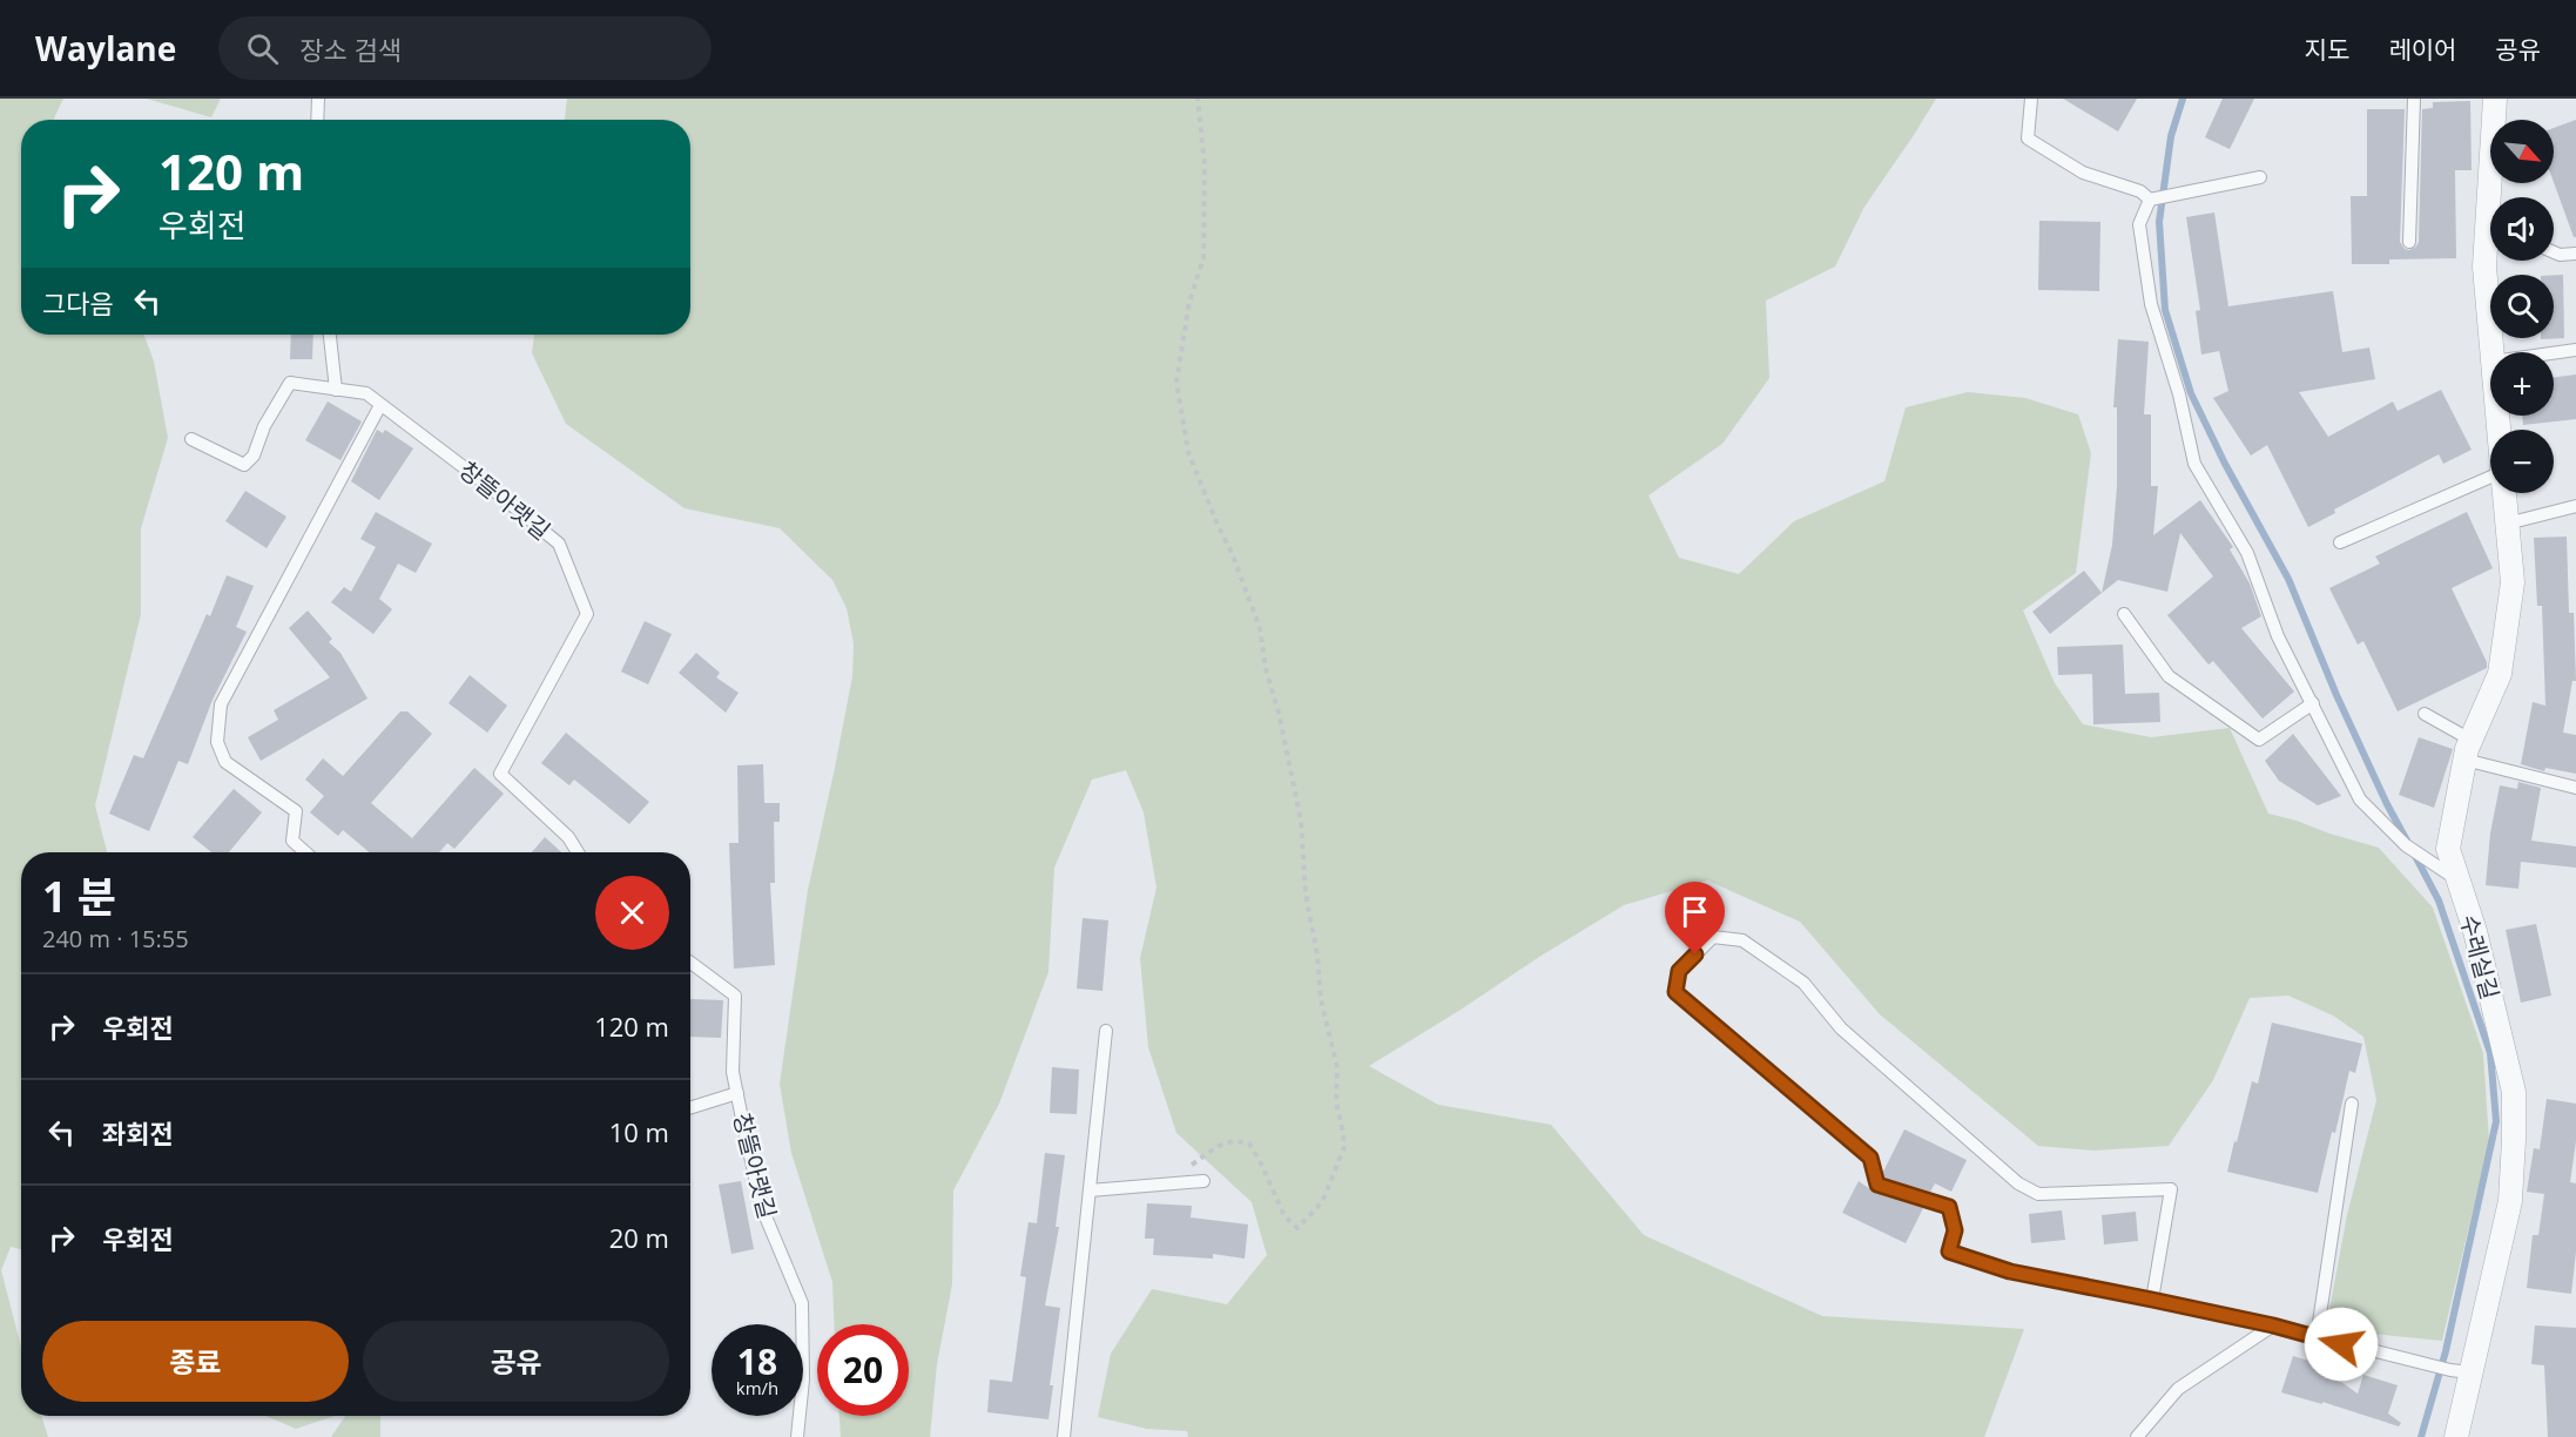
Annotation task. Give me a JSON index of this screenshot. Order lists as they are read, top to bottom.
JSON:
{
  "streets": {
    "street": ["수레실길"],
    "lane": ["창뜰아랫길"]
  },
  "north": "bottom right",
  "page": {
    "header": "Waylane",
    "search": "장소 검색",
    "nav": ["지도", "레이어", "공유"],
    "map_buttons": ["+", "−"],
    "turn": ["120 m", "우회전"],
    "then": "그다음",
    "heading": ["1 분", "240 m · 15:55"],
    "list": [
      {
        "name": "우회전",
        "value": "120 m"
      },
      {
        "name": "좌회전",
        "value": "10 m"
      },
      {
        "name": "우회전",
        "value": "20 m"
      }
    ],
    "buttons": ["종료", "공유"],
    "speed": "18 km/h",
    "limit": "20"
  }
}
